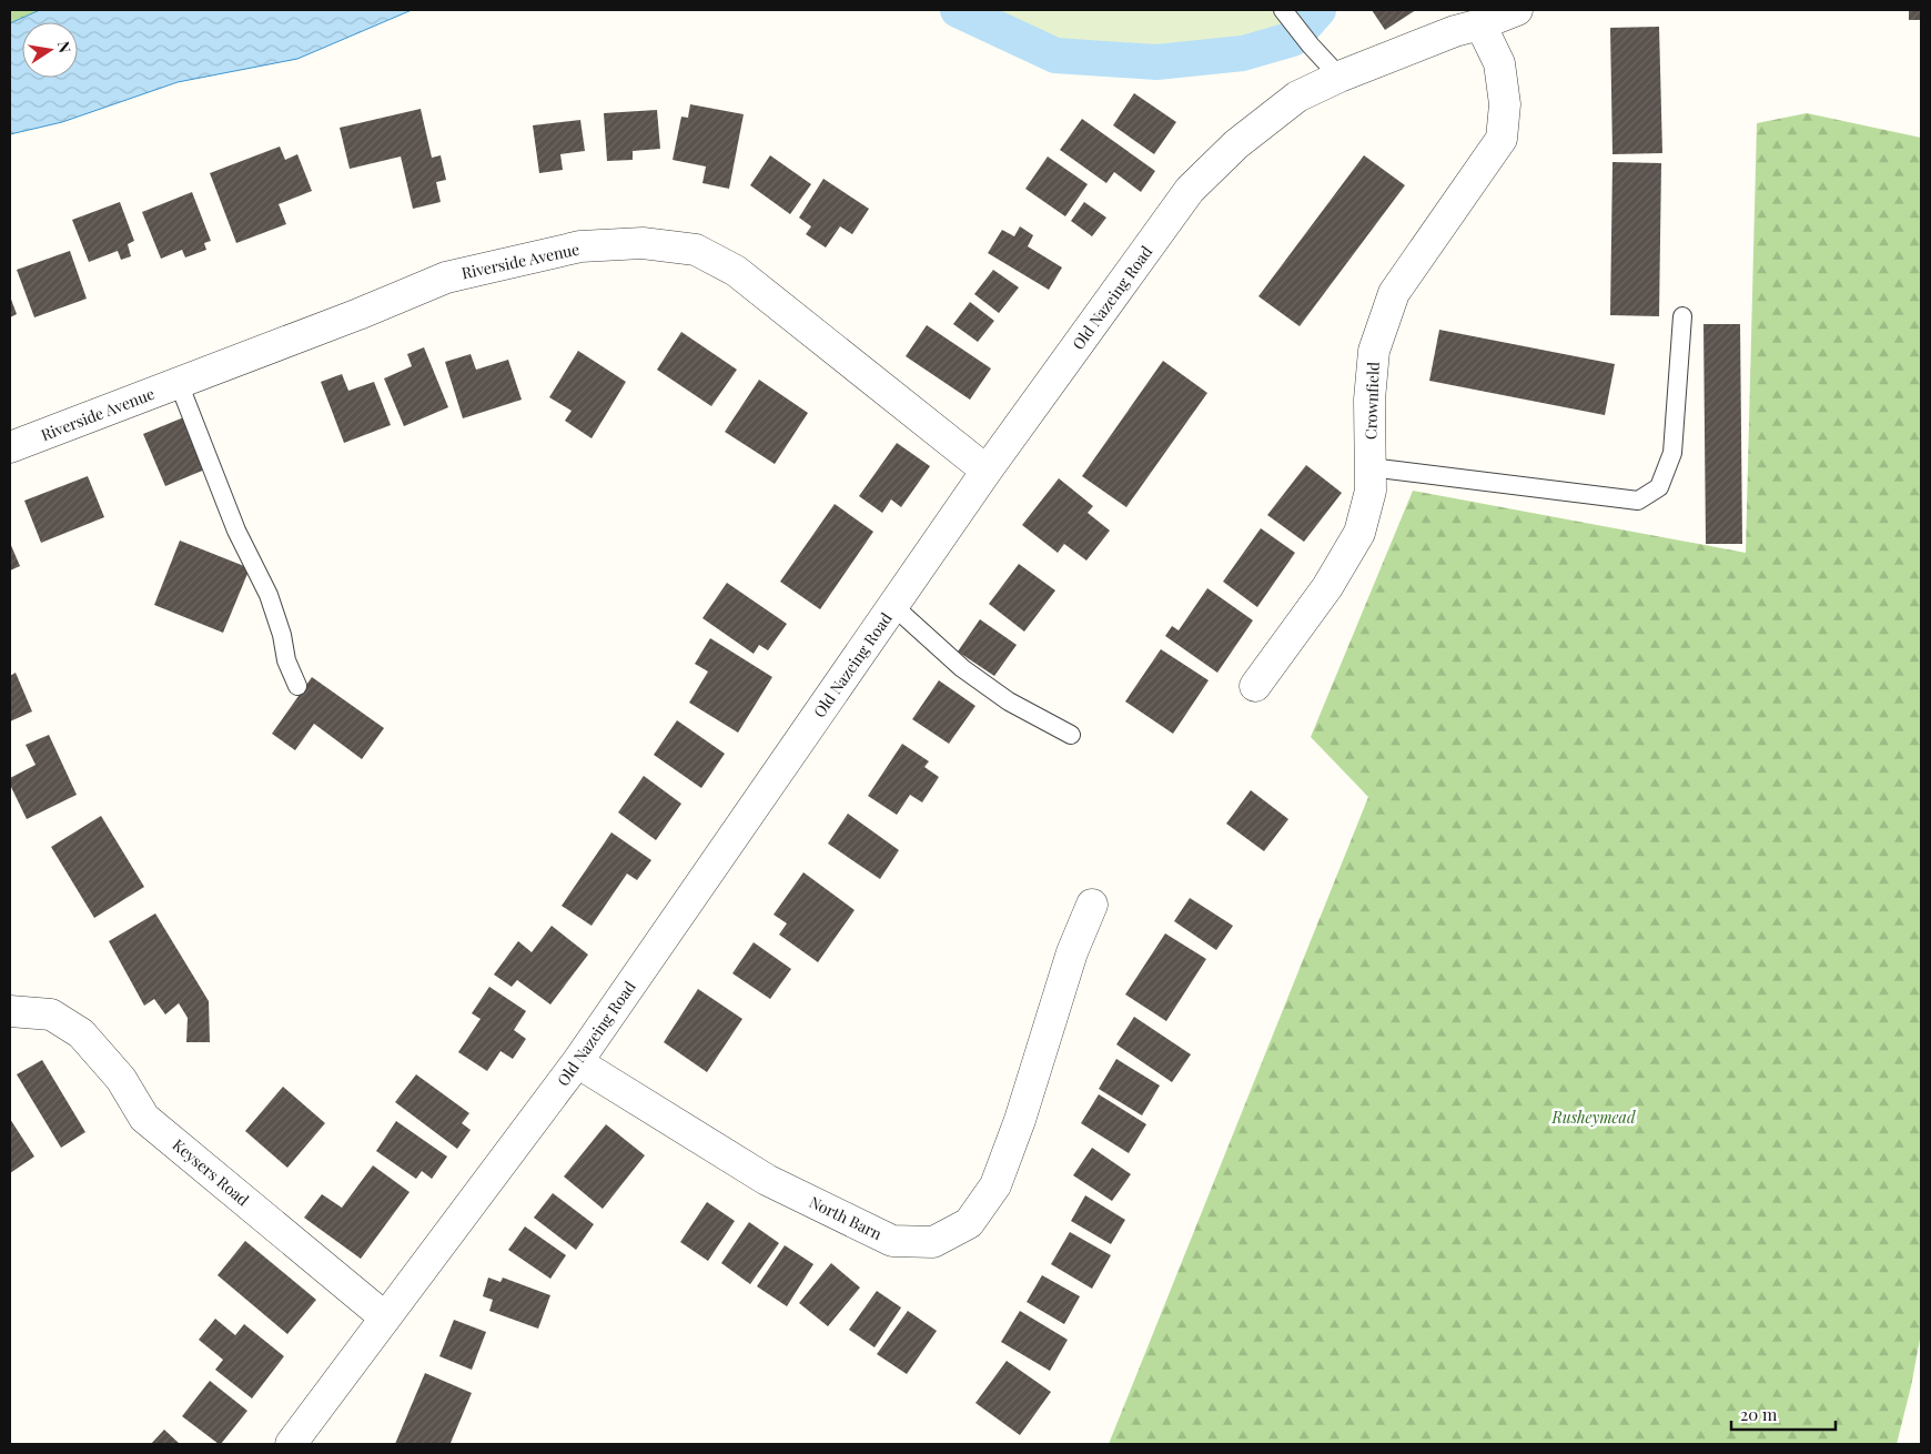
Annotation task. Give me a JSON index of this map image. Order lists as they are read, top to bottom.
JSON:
{
  "streets": {
    "street": [
      "Riverside Avenue",
      "Old Nazeing Road",
      "Crownfield",
      "Keysers Road",
      "North Barn"
    ]
  },
  "crossings": [
    ["Riverside Avenue", "Old Nazeing Road"],
    ["Old Nazeing Road", "Crownfield"],
    ["Old Nazeing Road", "Keysers Road"],
    ["Old Nazeing Road", "North Barn"]
  ],
  "parks": ["Rusheymead"],
  "scale_bar": "20 m",
  "north": "right"
}
